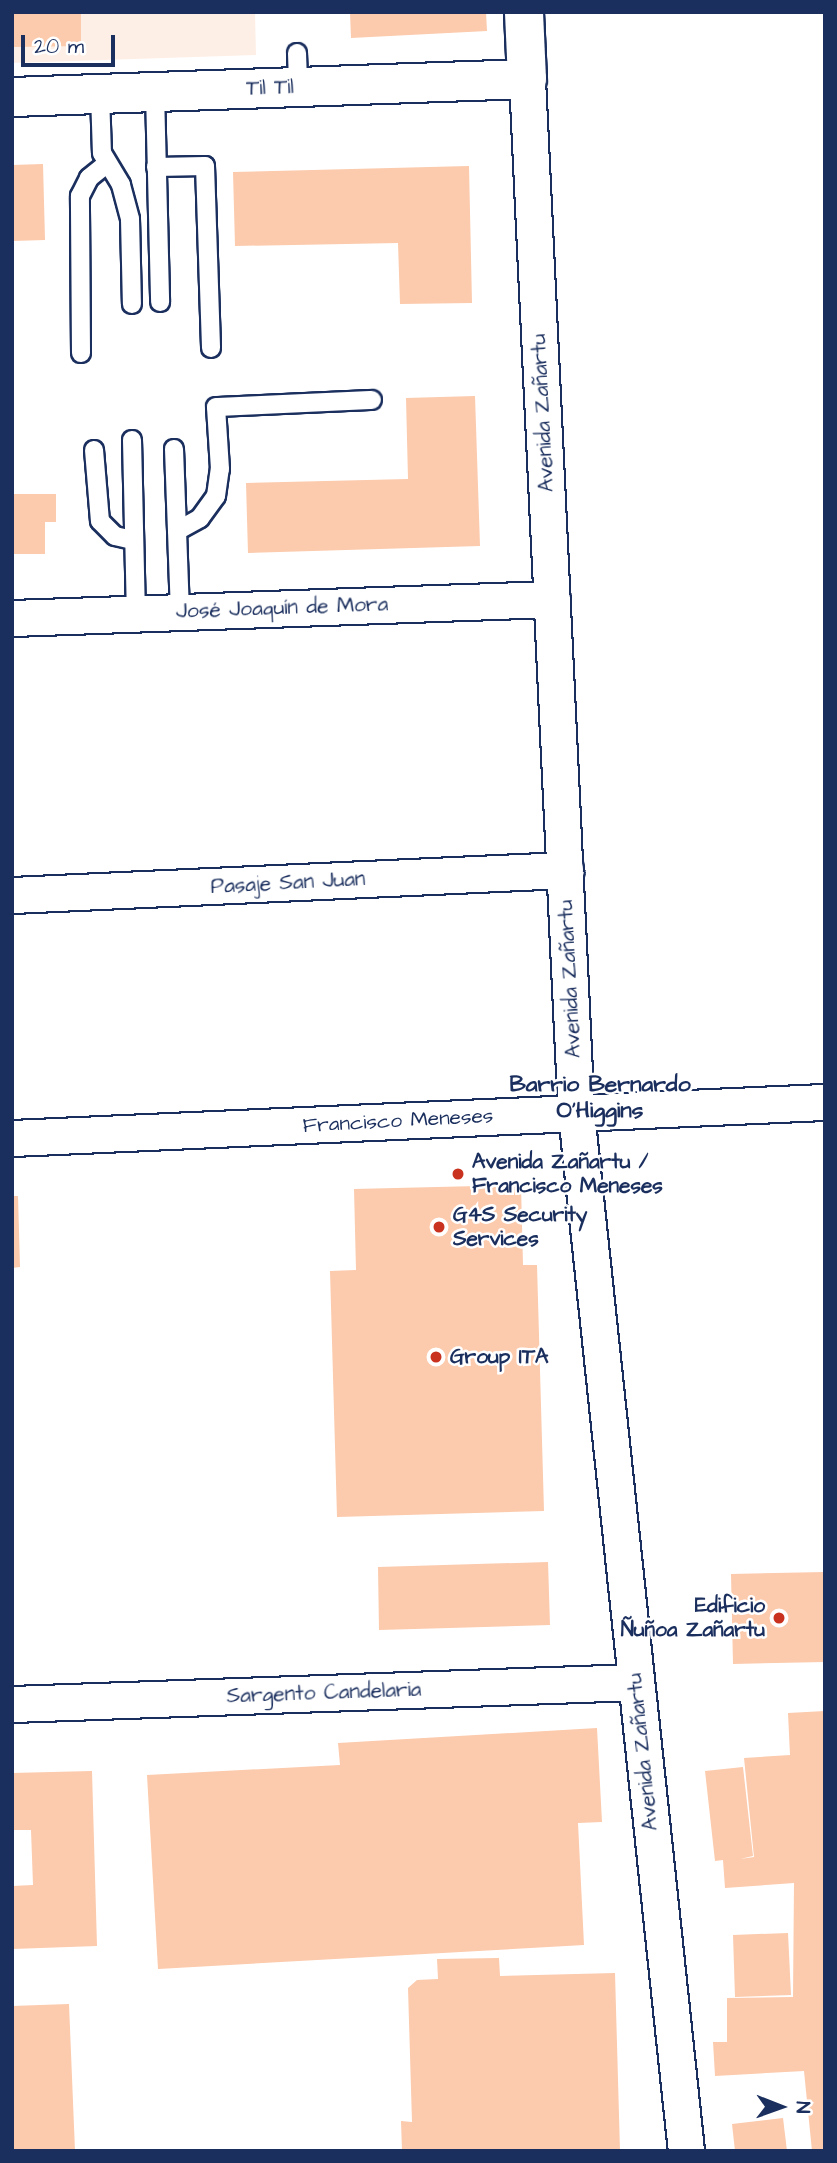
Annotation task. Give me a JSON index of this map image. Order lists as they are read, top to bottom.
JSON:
{
  "streets": {
    "street": [
      "Til Til",
      "Avenida Zañartu",
      "José Joaquín de Mora",
      "Pasaje San Juan",
      "Francisco Meneses",
      "Sargento Candelaria"
    ]
  },
  "crossings": [
    ["Til Til", "Avenida Zañartu"],
    ["Avenida Zañartu", "José Joaquín de Mora"],
    ["Avenida Zañartu", "Pasaje San Juan"],
    ["Avenida Zañartu", "Francisco Meneses"],
    ["Avenida Zañartu", "Sargento Candelaria"]
  ],
  "districts": ["Barrio Bernardo O'Higgins"],
  "places": [
    "Avenida Zañartu / Francisco Meneses",
    "G4S Security Services",
    "Group ITA",
    "Edificio Ñuñoa Zañartu"
  ],
  "scale_bar": "20 m",
  "north": "right"
}
